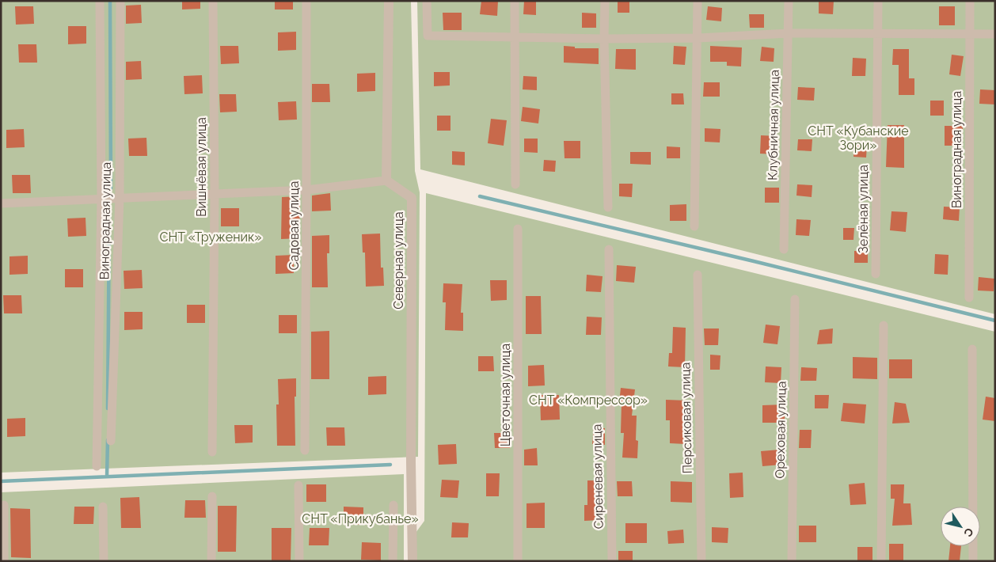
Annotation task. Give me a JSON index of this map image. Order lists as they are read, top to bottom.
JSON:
{
  "streets": {
    "street": [
      "Клубничная улица",
      "Виноградная улица",
      "Вишнёвая улица",
      "Зелёная улица",
      "Садовая улица",
      "Северная улица",
      "Цветочная улица",
      "Персиковая улица",
      "Ореховая улица",
      "Сиреневая улица"
    ]
  },
  "parks": [
    "СНТ «Кубанские Зори»",
    "СНТ «Труженик»",
    "СНТ «Компрессор»",
    "СНТ «Прикубанье»"
  ],
  "north": "bottom right"
}
